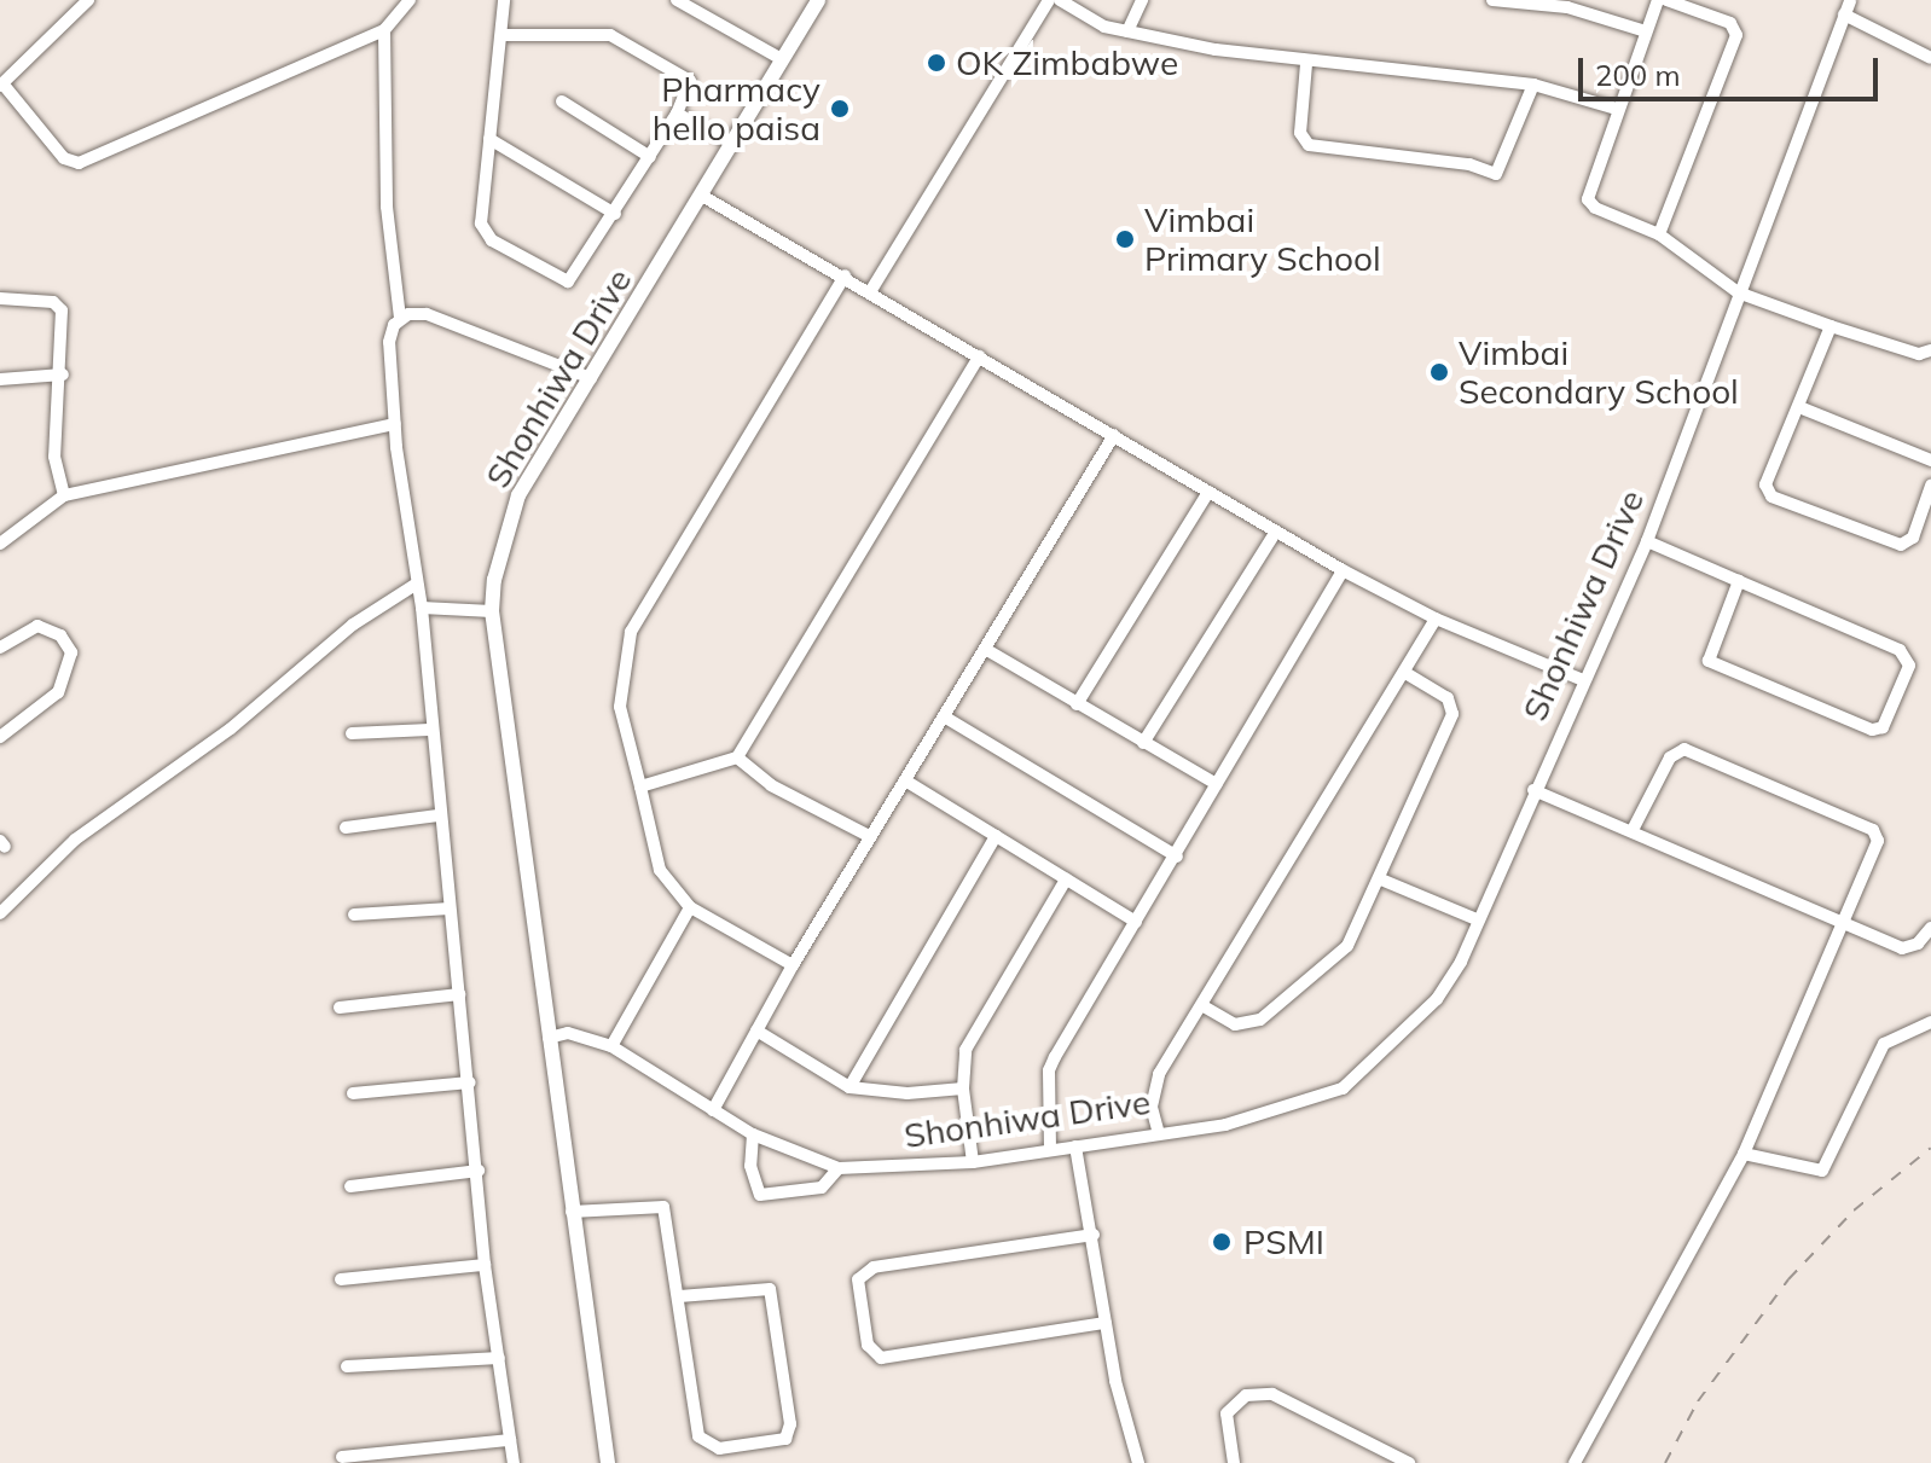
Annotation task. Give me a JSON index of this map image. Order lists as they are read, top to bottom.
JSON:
{
  "streets": {
    "street": ["Shonhiwa Drive"]
  },
  "places": [
    "OK Zimbabwe",
    "Pharmacy hello paisa",
    "Vimbai Primary School",
    "Vimbai Secondary School",
    "PSMI"
  ],
  "scale_bar": "200 m"
}
